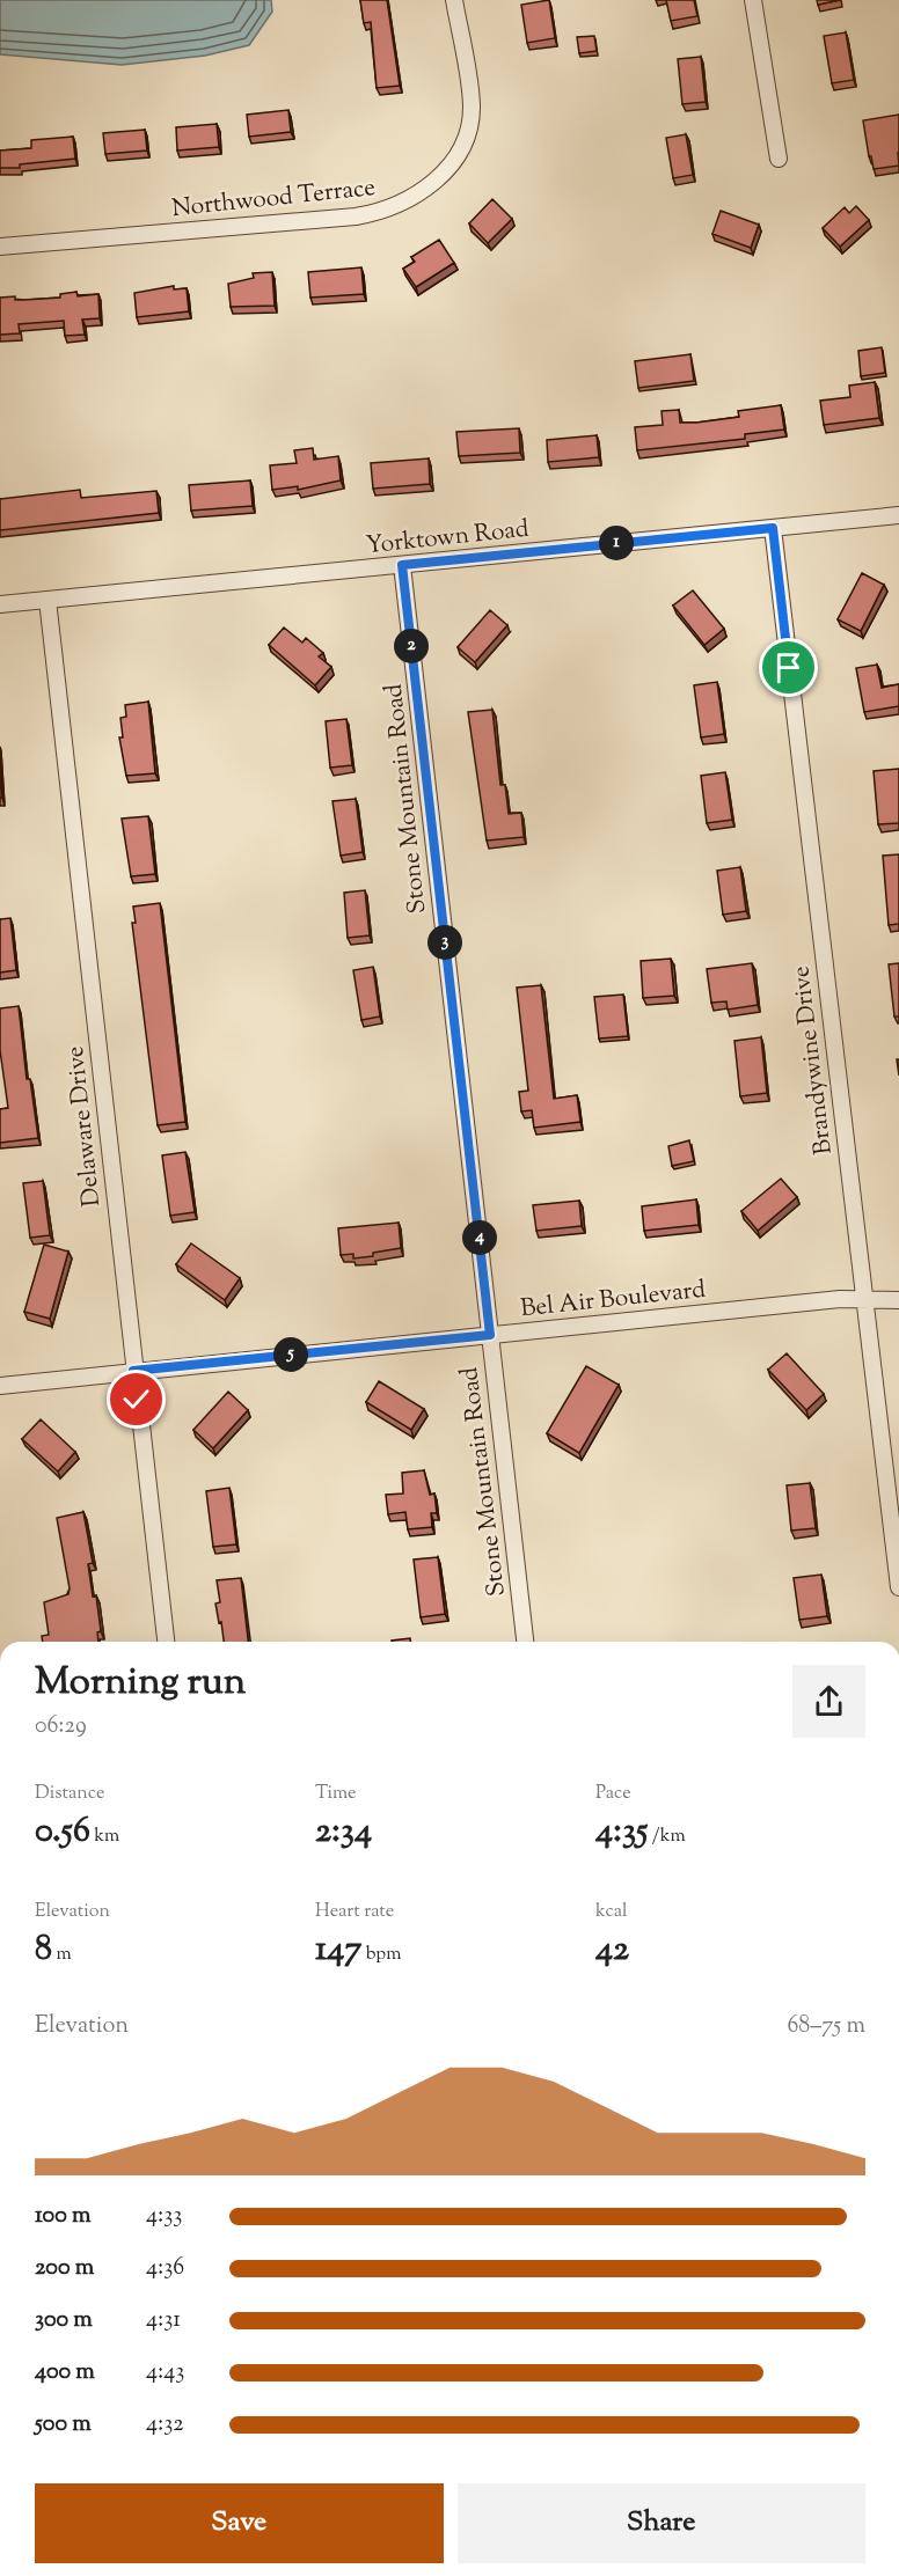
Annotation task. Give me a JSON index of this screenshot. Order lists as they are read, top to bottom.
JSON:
{
  "streets": {
    "street": [
      "Northwood Terrace",
      "Yorktown Road",
      "Stone Mountain Road",
      "Brandywine Drive",
      "Delaware Drive",
      "Bel Air Boulevard"
    ]
  },
  "crossings": [
    ["Yorktown Road", "Stone Mountain Road"],
    ["Yorktown Road", "Brandywine Drive"],
    ["Yorktown Road", "Delaware Drive"],
    ["Stone Mountain Road", "Bel Air Boulevard"],
    ["Brandywine Drive", "Bel Air Boulevard"],
    ["Delaware Drive", "Bel Air Boulevard"]
  ],
  "page": {
    "pins": [
      "1",
      "2",
      "3",
      "4",
      "5"
    ],
    "heading": ["Morning run", "06:29"],
    "stats": [
      ["Distance", "0.56 km"],
      ["Time", "2:34"],
      ["Pace", "4:35 /km"],
      ["Elevation", "8 m"],
      ["Heart rate", "147 bpm"],
      ["kcal", "42"]
    ],
    "chart": ["Elevation", "68–75 m"],
    "list": [
      {
        "name": "100 m",
        "note": "4:33"
      },
      {
        "name": "200 m",
        "note": "4:36"
      },
      {
        "name": "300 m",
        "note": "4:31"
      },
      {
        "name": "400 m",
        "note": "4:43"
      },
      {
        "name": "500 m",
        "note": "4:32"
      }
    ],
    "buttons": ["Save", "Share"]
  }
}
